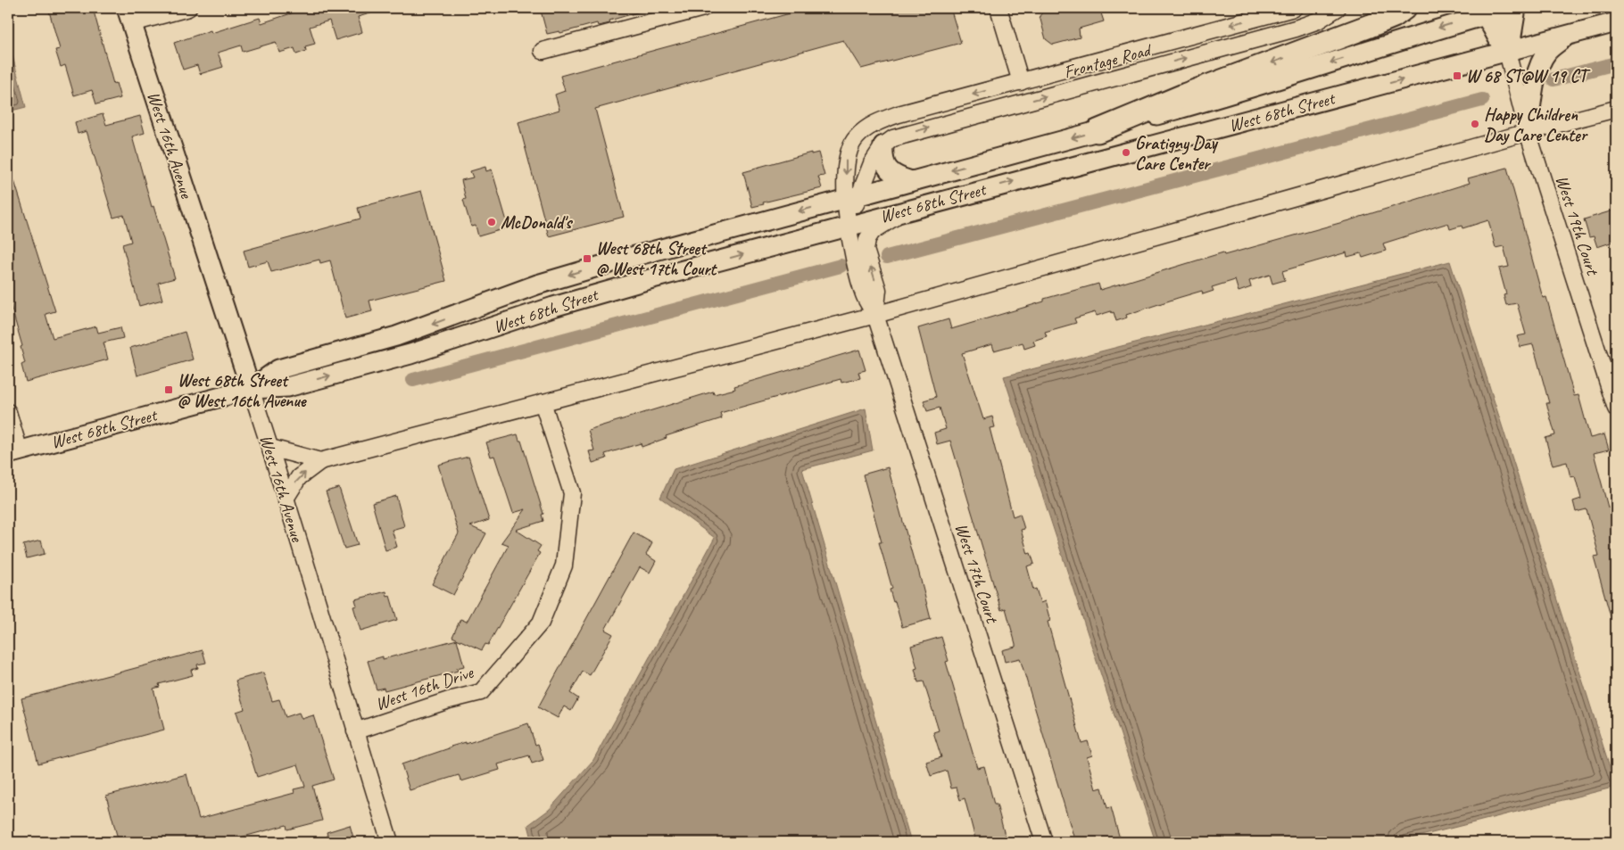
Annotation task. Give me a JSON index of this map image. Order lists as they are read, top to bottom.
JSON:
{
  "streets": {
    "main road": ["West 68th Street", "West 16th Avenue"],
    "street": [
      "Frontage Road",
      "West 19th Court",
      "West 17th Court",
      "West 16th Drive"
    ]
  },
  "crossings": [
    ["Frontage Road", "West 17th Court"],
    ["West 68th Street", "West 16th Avenue"],
    ["West 68th Street", "West 19th Court"],
    ["West 68th Street", "West 17th Court"],
    ["West 16th Avenue", "West 16th Drive"]
  ],
  "places": {
    "transit": ["W 68 ST@W 19 CT", "West 68th Street @ West 17th Court", "West 68th Street @ West 16th Avenue"],
    "other": ["Happy Children Day Care Center", "Gratigny Day Care Center", "McDonald's"]
  }
}
